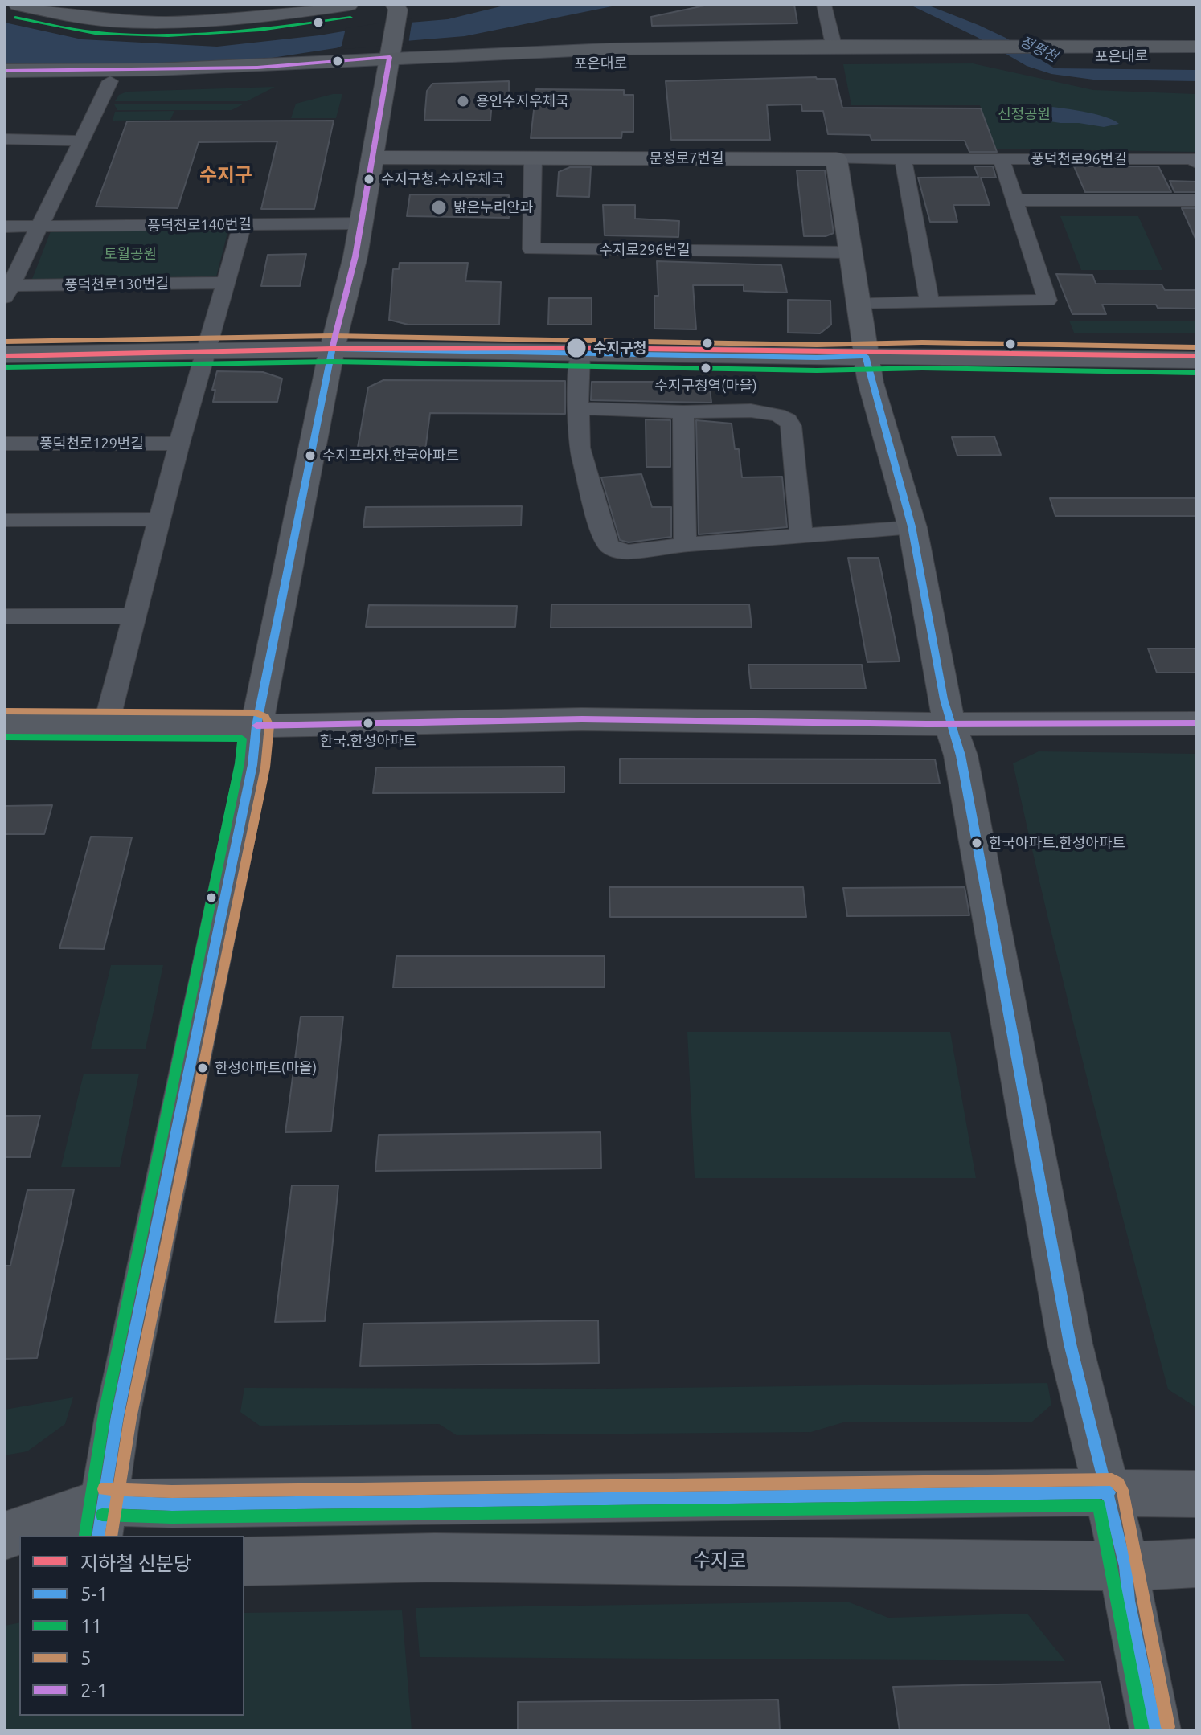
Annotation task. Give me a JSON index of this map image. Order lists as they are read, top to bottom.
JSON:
{
  "streets": {
    "main road": ["포은대로"],
    "street": [
      "문정로7번길",
      "풍덕천로96번길",
      "풍덕천로140번길",
      "수지로296번길",
      "풍덕천로130번길",
      "풍덕천로129번길",
      "수지로"
    ]
  },
  "crossings": [
    ["문정로7번길", "풍덕천로96번길"],
    ["문정로7번길", "수지로296번길"]
  ],
  "districts": ["수지구"],
  "water": ["정평천"],
  "parks": ["신정공원", "토월공원"],
  "places": [
    "용인수지우체국",
    "수지구청.수지우체국",
    "밝은누리안과",
    "수지구청",
    "수지구청역(마을)",
    "수지프라자.한국아파트",
    "한국.한성아파트",
    "한국아파트.한성아파트",
    "한성아파트(마을)"
  ],
  "lines": [
    "transit line 11",
    "transit line 2-1",
    "transit line 5",
    "metro line 신분당",
    "transit line 5-1"
  ],
  "legend": [
    "지하철 신분당",
    "5-1",
    "11",
    "5",
    "2-1"
  ]
}
